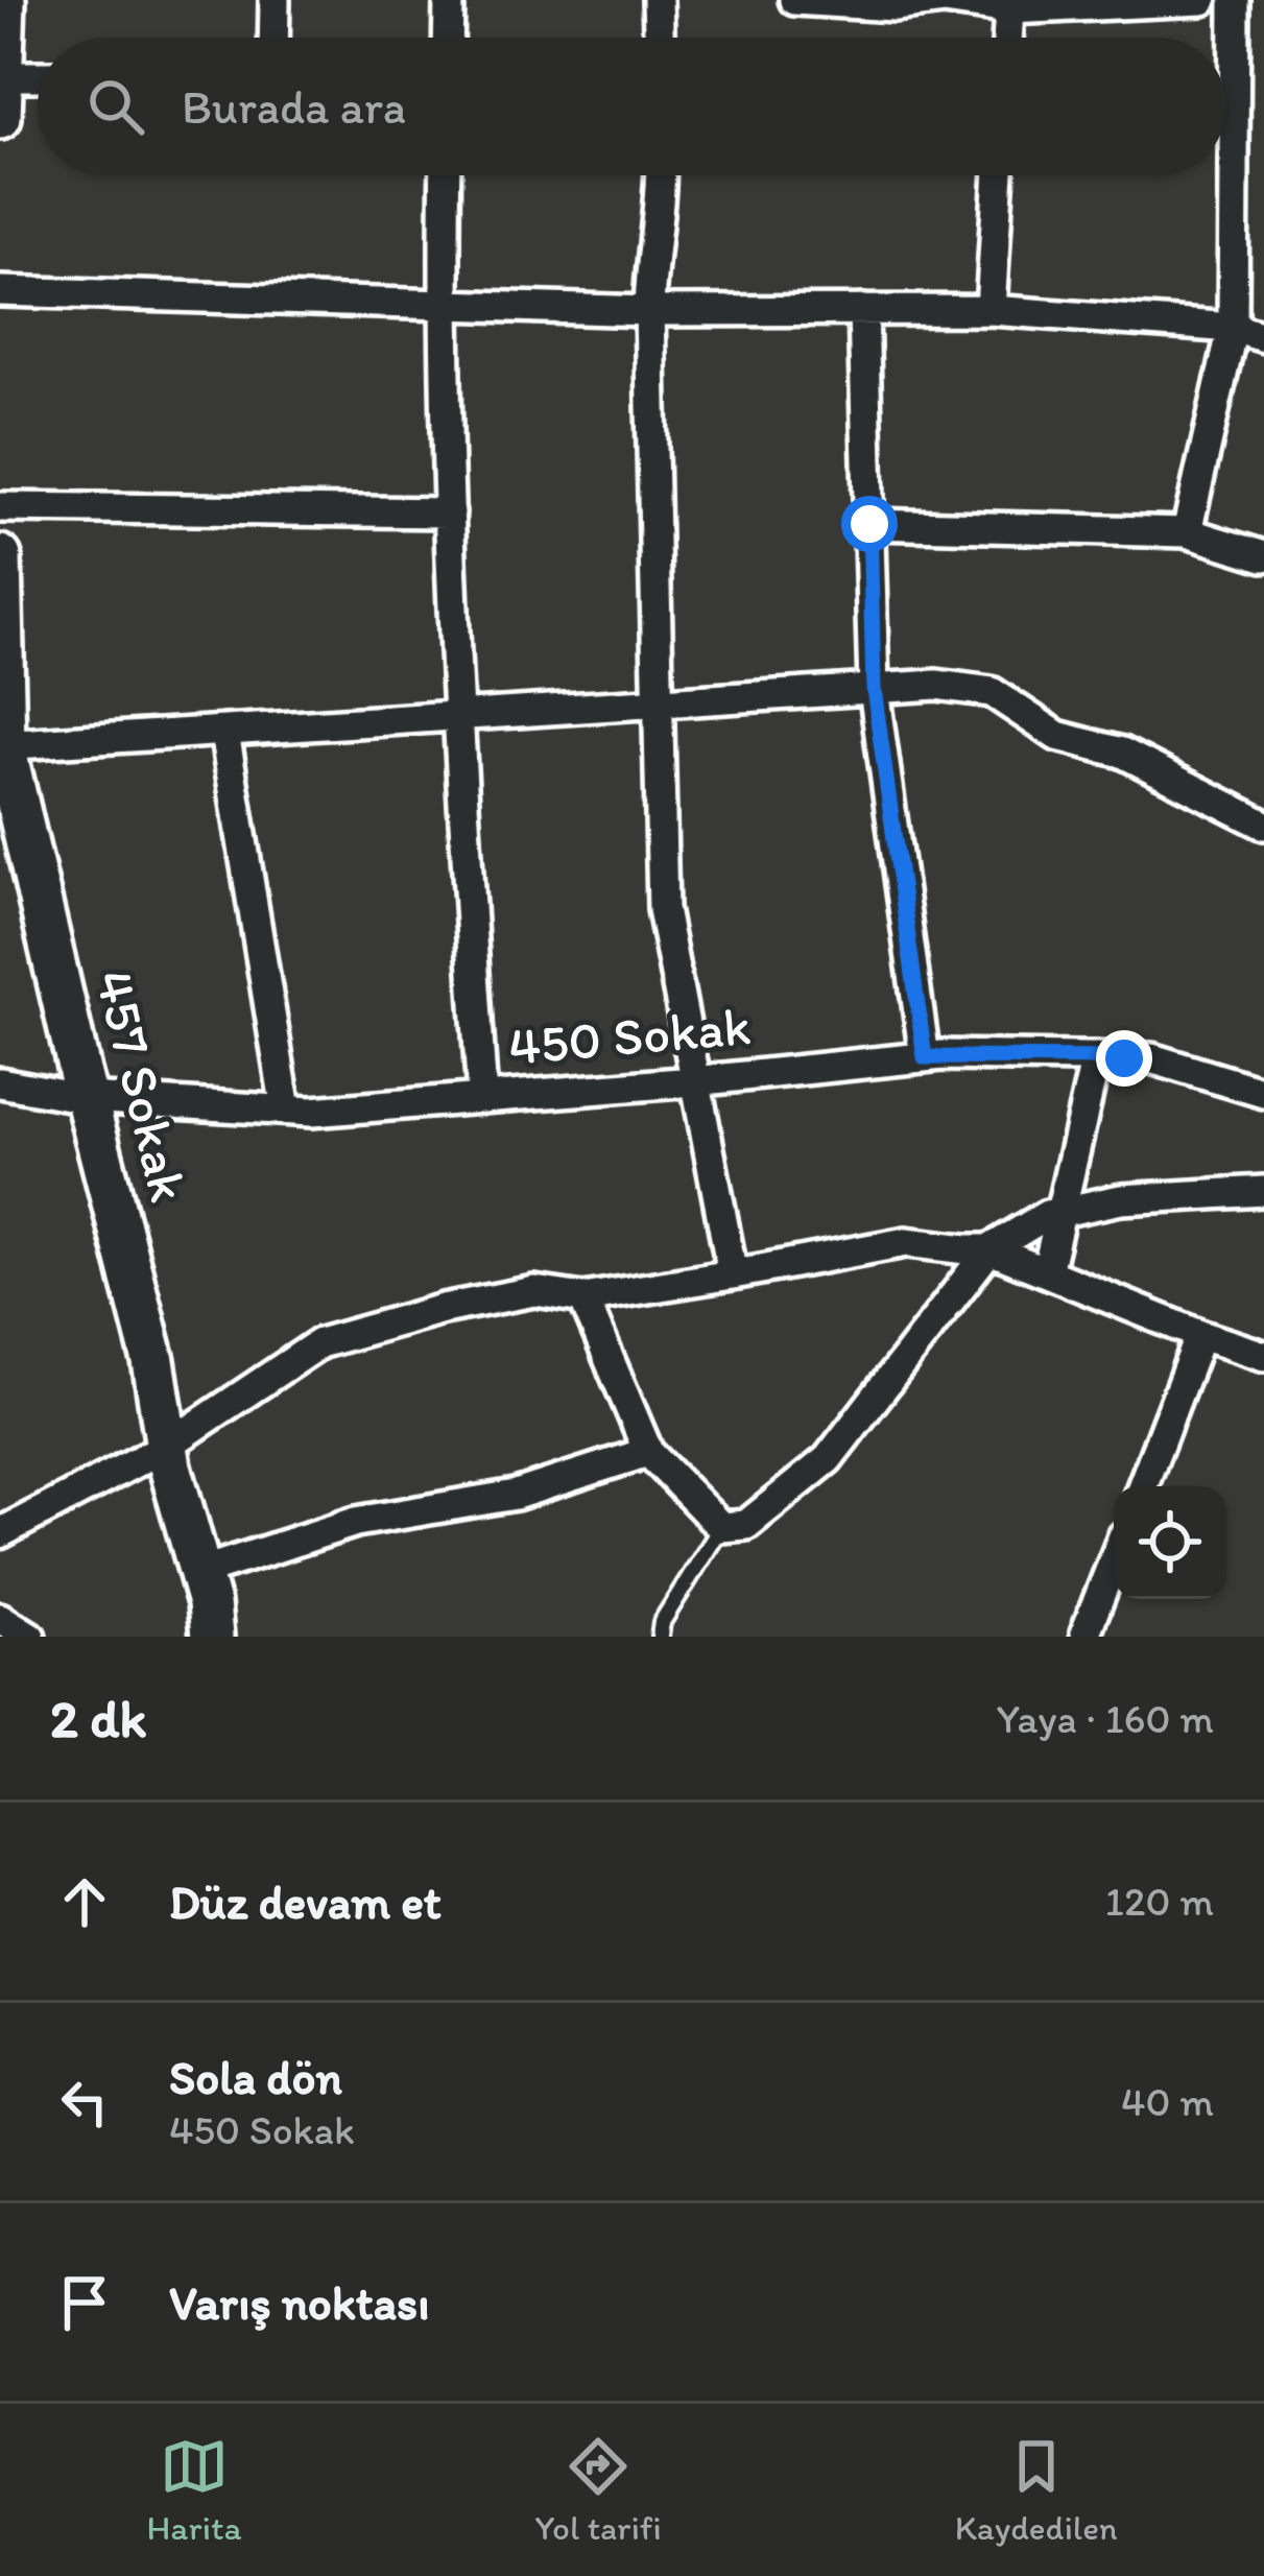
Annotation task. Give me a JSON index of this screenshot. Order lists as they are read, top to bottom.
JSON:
{
  "streets": {
    "street": ["450 Sokak", "457 Sokak"]
  },
  "crossings": [
    ["450 Sokak", "457 Sokak"]
  ],
  "page": {
    "search": "Burada ara",
    "heading": ["2 dk", "Yaya · 160 m"],
    "list": [
      ["Düz devam et", "120 m"],
      ["Sola dön", "450 Sokak", "40 m"],
      "Varış noktası"
    ],
    "nav": ["Harita", "Yol tarifi", "Kaydedilen"]
  }
}
